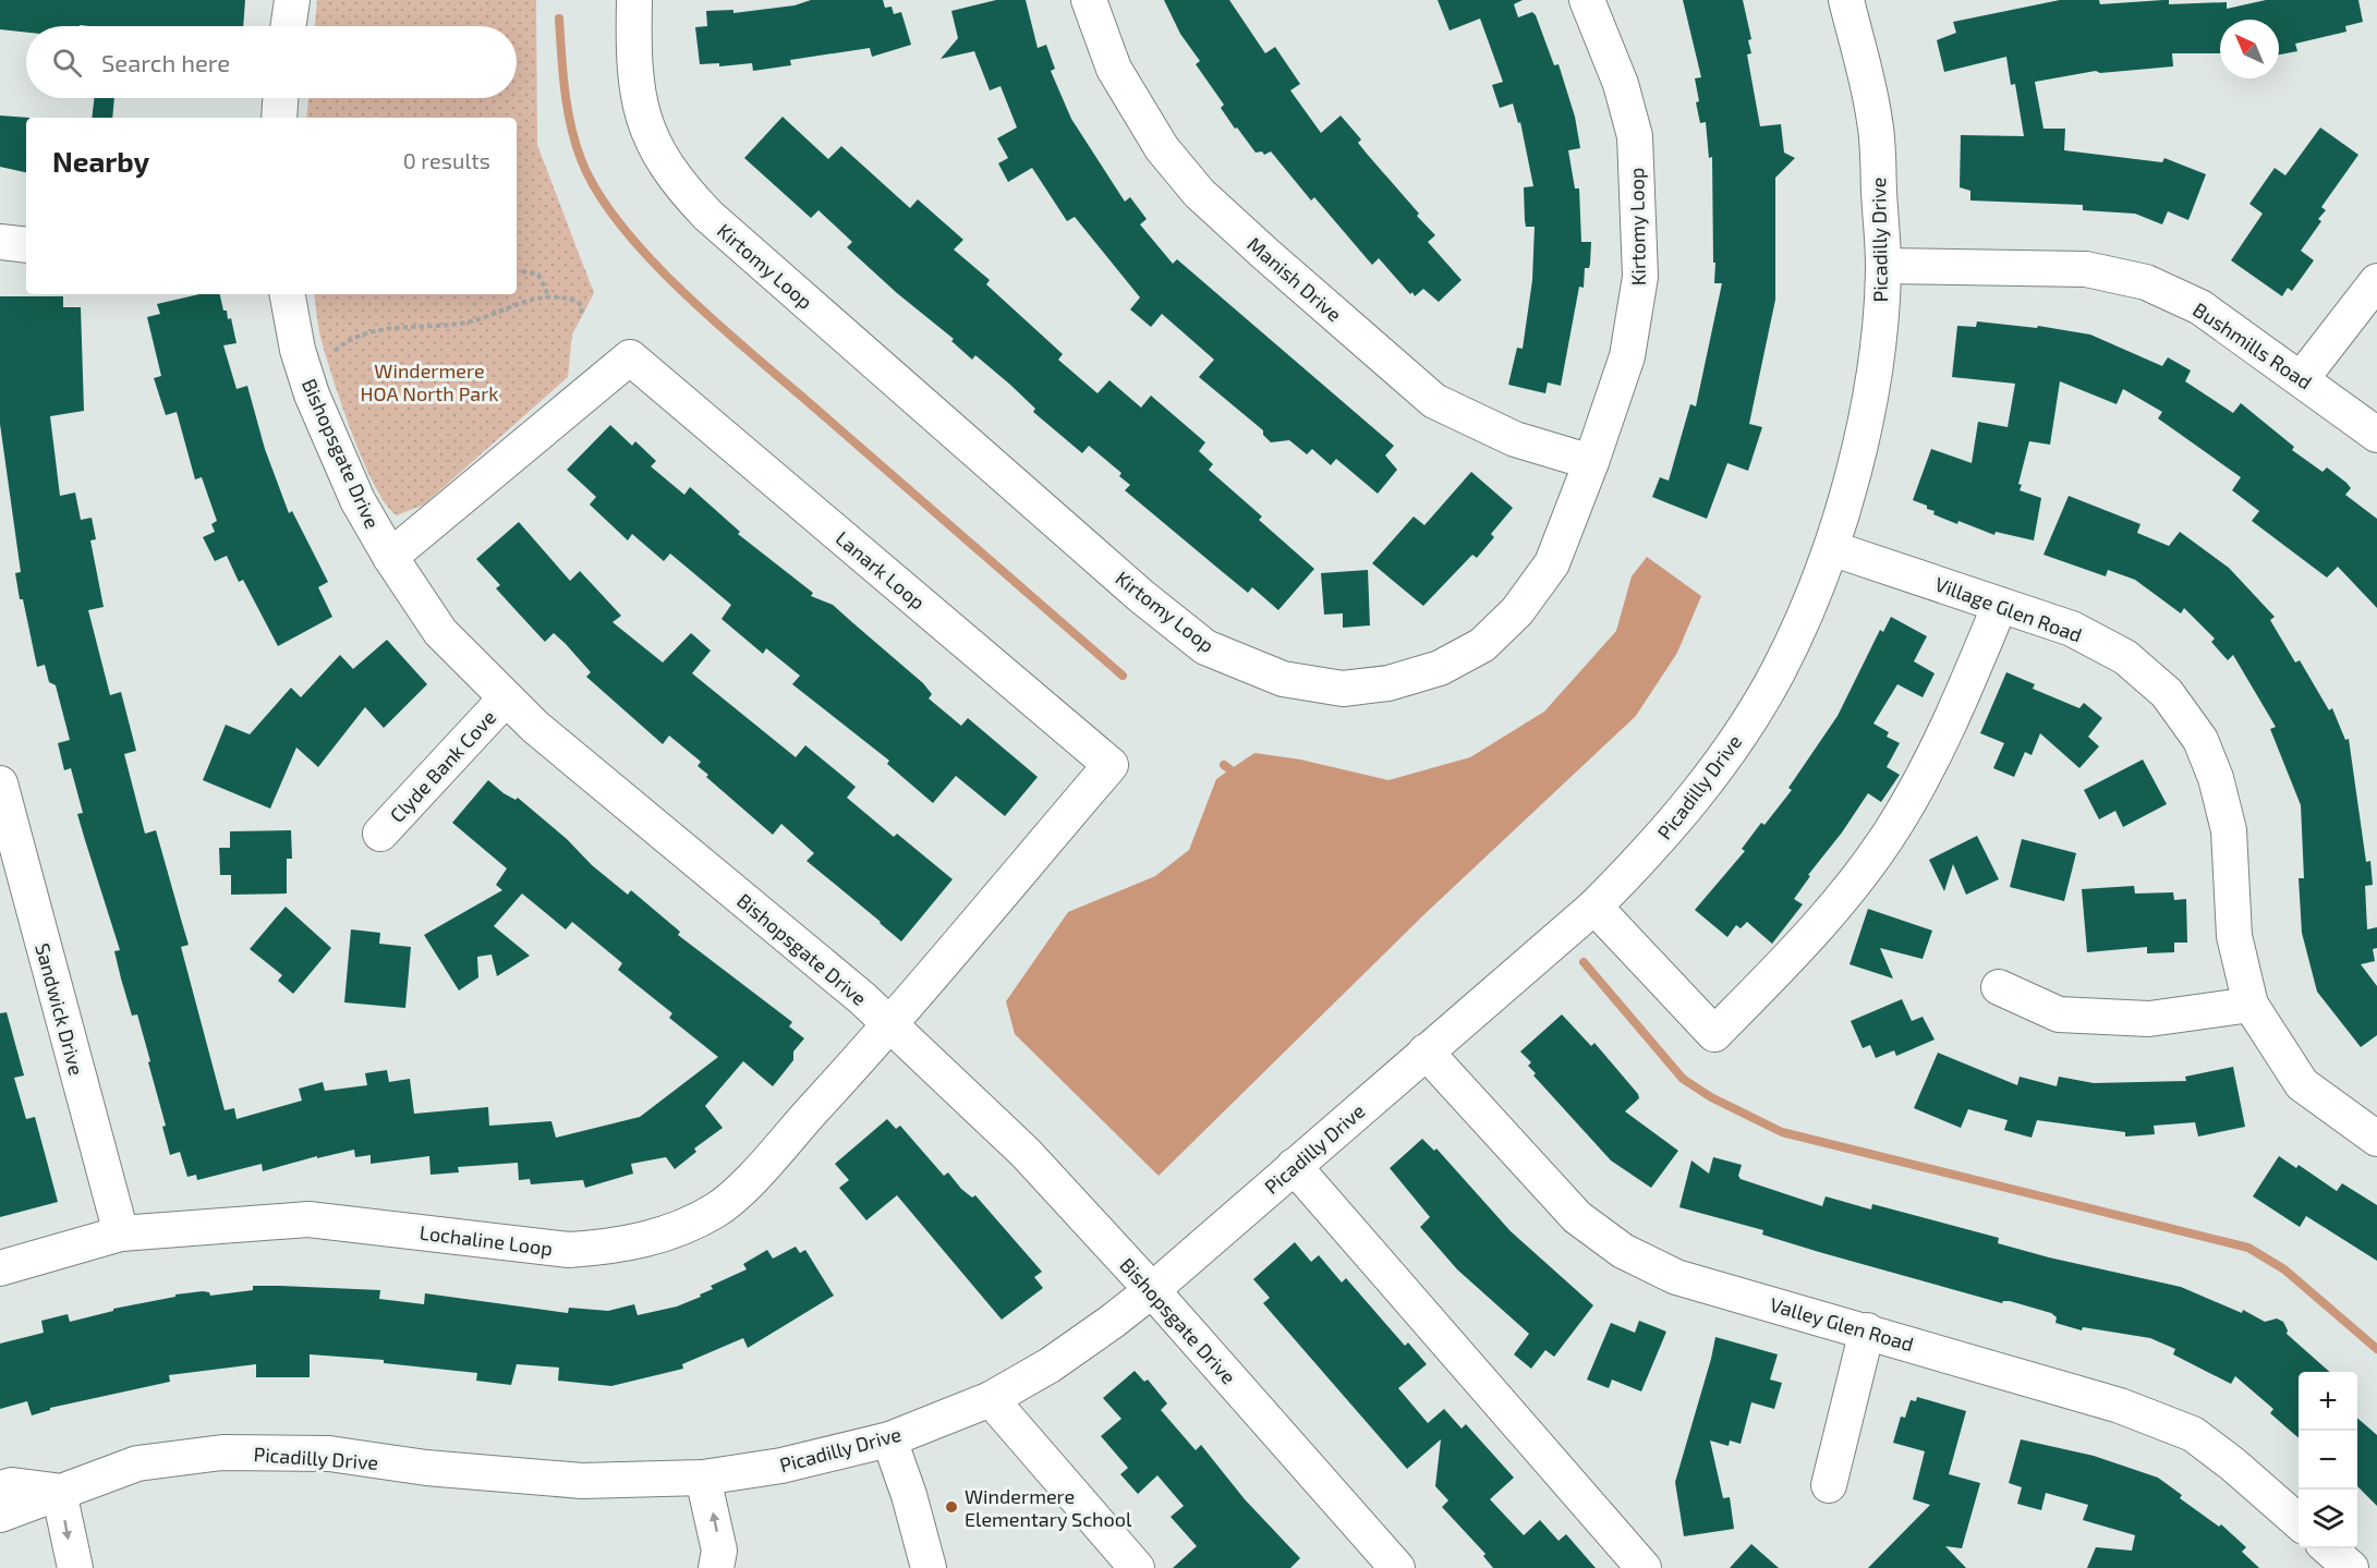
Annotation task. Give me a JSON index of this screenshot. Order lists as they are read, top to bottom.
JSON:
{
  "streets": {
    "street": [
      "Kirtomy Loop",
      "Picadilly Drive",
      "Manish Drive",
      "Bushmills Road",
      "Bishopsgate Drive",
      "Lanark Loop",
      "Village Glen Road",
      "Clyde Bank Cove",
      "Sandwick Drive",
      "Lochaline Loop",
      "Valley Glen Road"
    ]
  },
  "crossings": [
    ["Kirtomy Loop", "Manish Drive"],
    ["Picadilly Drive", "Bushmills Road"],
    ["Picadilly Drive", "Bishopsgate Drive"],
    ["Picadilly Drive", "Village Glen Road"],
    ["Picadilly Drive", "Valley Glen Road"],
    ["Bishopsgate Drive", "Lanark Loop"],
    ["Bishopsgate Drive", "Clyde Bank Cove"],
    ["Bishopsgate Drive", "Lochaline Loop"],
    ["Lanark Loop", "Lochaline Loop"],
    ["Sandwick Drive", "Lochaline Loop"]
  ],
  "parks": ["Windermere HOA North Park"],
  "places": ["Windermere Elementary School"],
  "north": "top left",
  "page": {
    "search": "Search here",
    "heading": ["Nearby", "0 results"],
    "map_buttons": ["+", "−"]
  }
}
